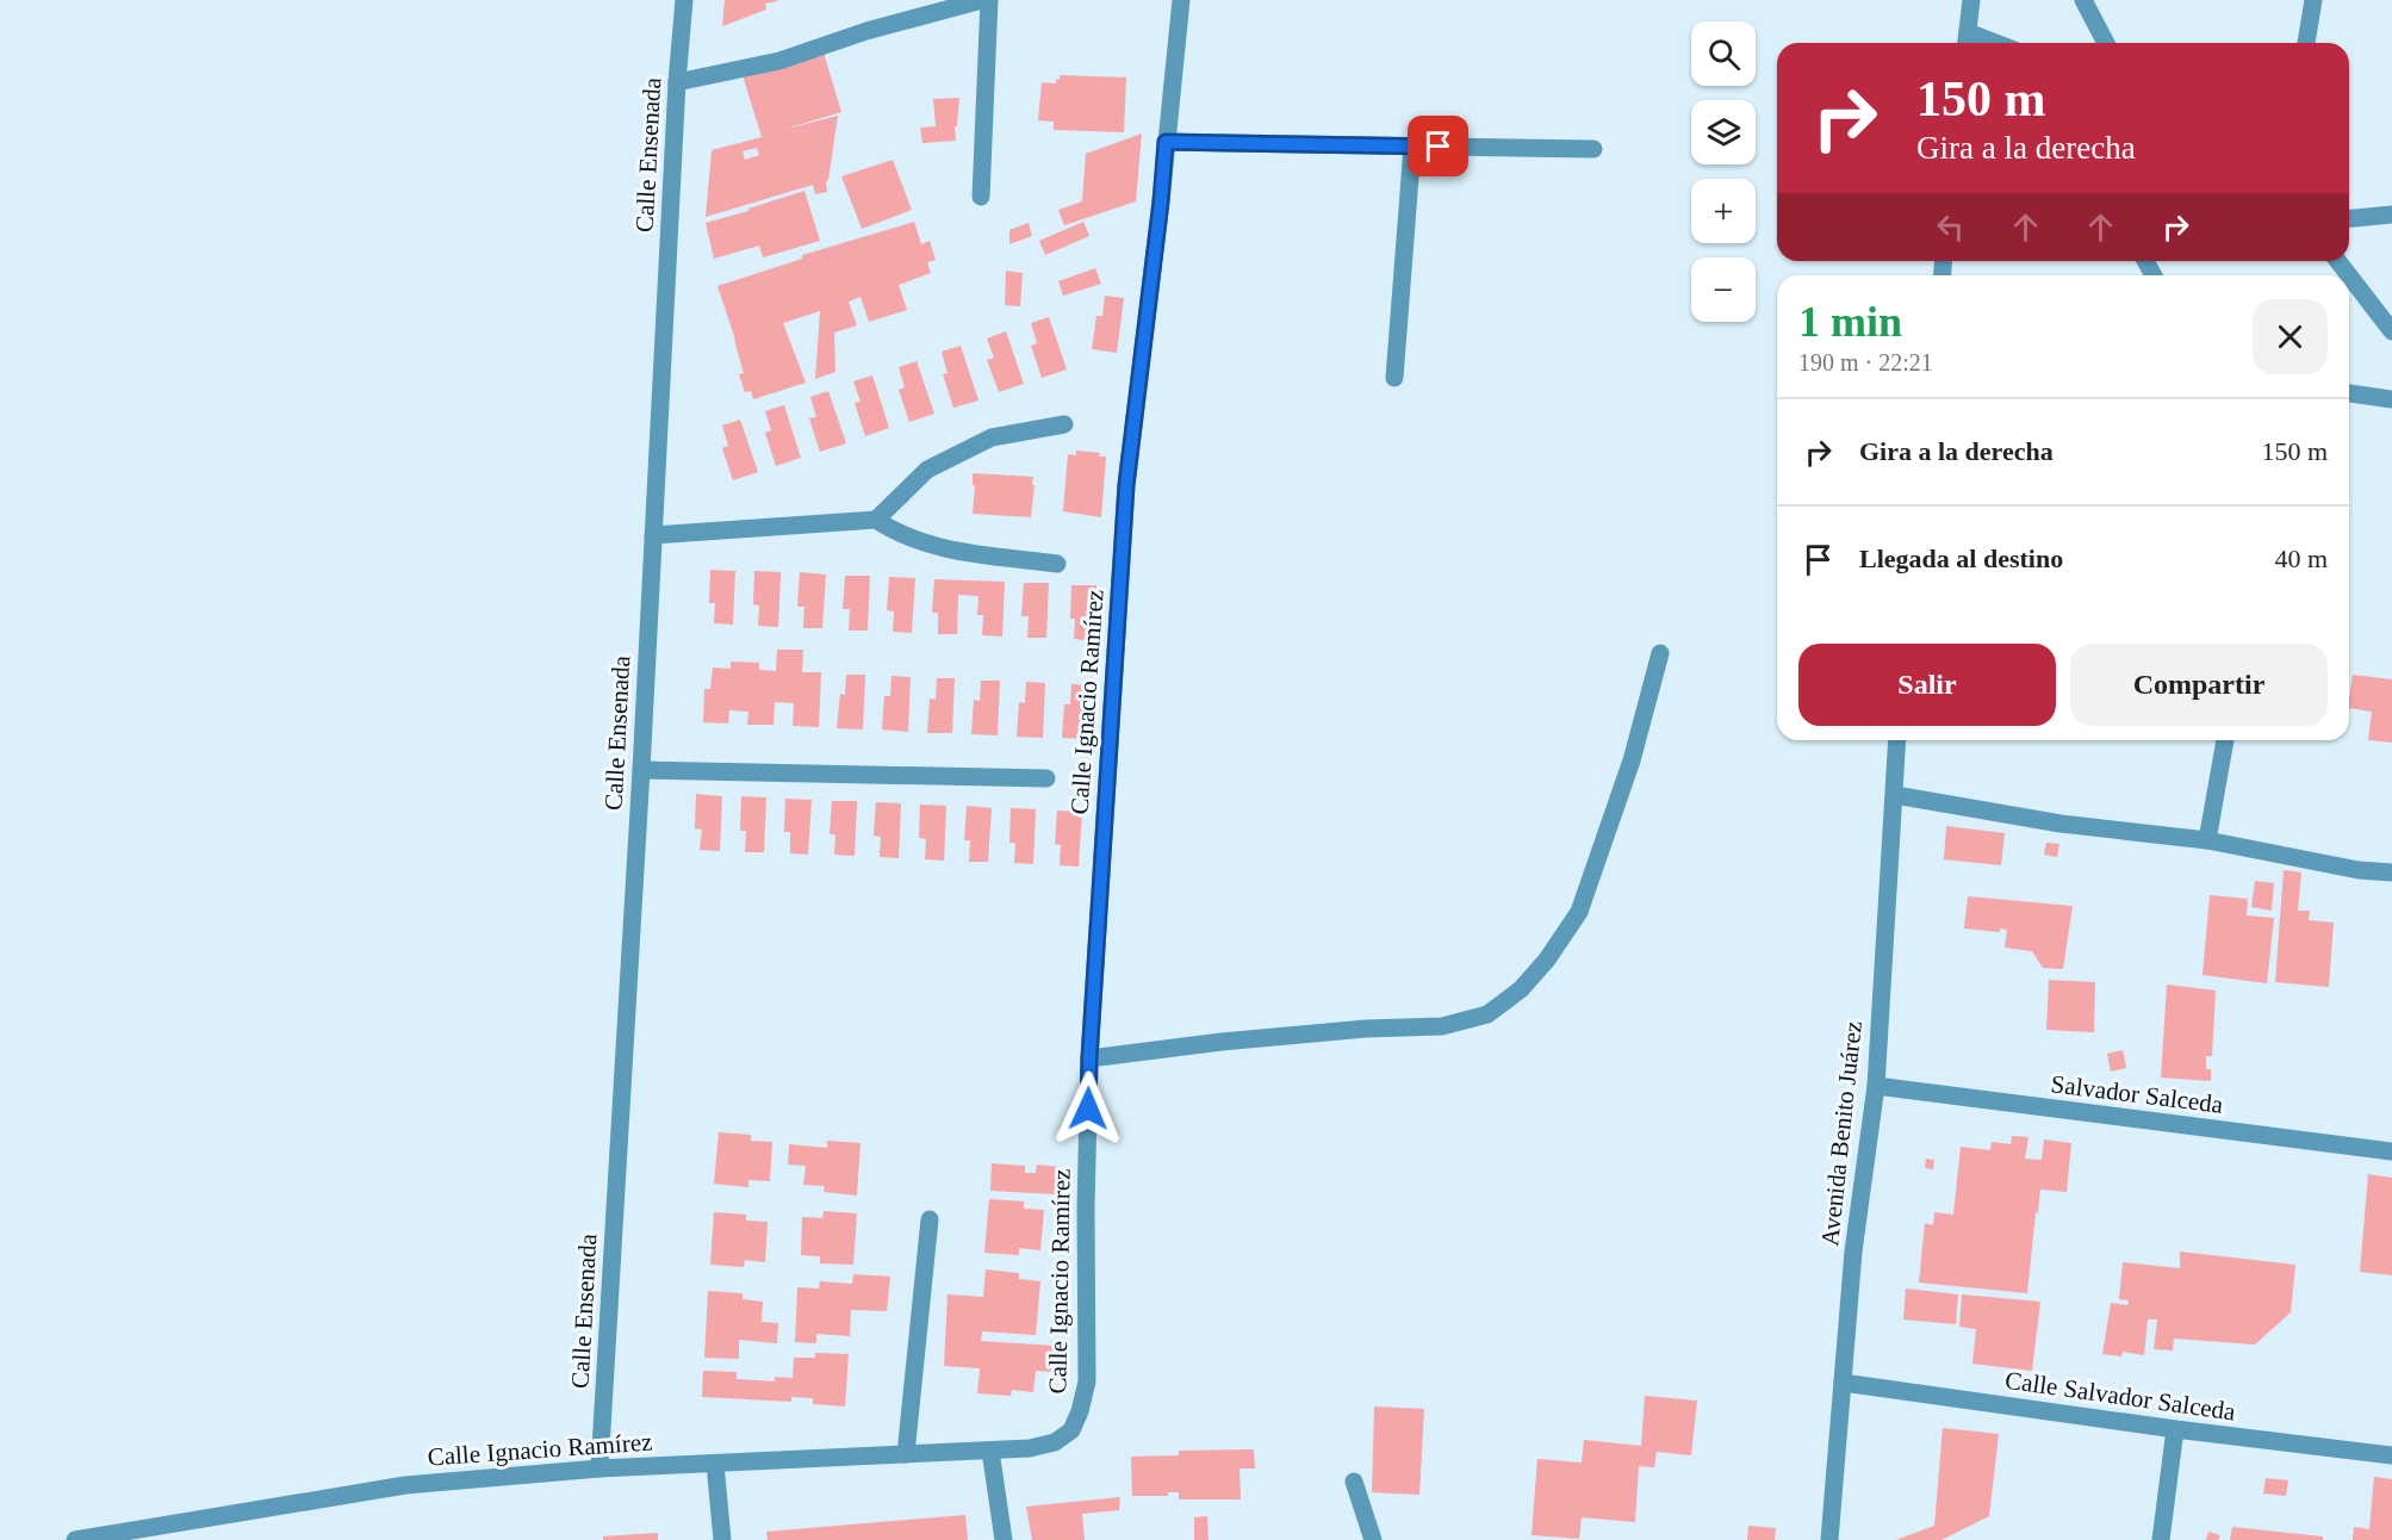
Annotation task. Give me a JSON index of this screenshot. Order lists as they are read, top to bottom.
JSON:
{
  "streets": {
    "street": [
      "Calle Ensenada",
      "Calle Ignacio Ramírez",
      "Salvador Salceda",
      "Avenida Benito Juárez",
      "Calle Salvador Salceda"
    ]
  },
  "crossings": [
    ["Calle Ensenada", "Calle Ignacio Ramírez"],
    ["Salvador Salceda", "Avenida Benito Juárez"],
    ["Avenida Benito Juárez", "Calle Salvador Salceda"]
  ],
  "page": {
    "map_buttons": ["+", "−"],
    "turn": ["150 m", "Gira a la derecha"],
    "heading": ["1 min", "190 m · 22:21"],
    "list": [
      {
        "name": "Gira a la derecha",
        "value": "150 m"
      },
      {
        "name": "Llegada al destino",
        "value": "40 m"
      }
    ],
    "buttons": ["Salir", "Compartir"]
  }
}
